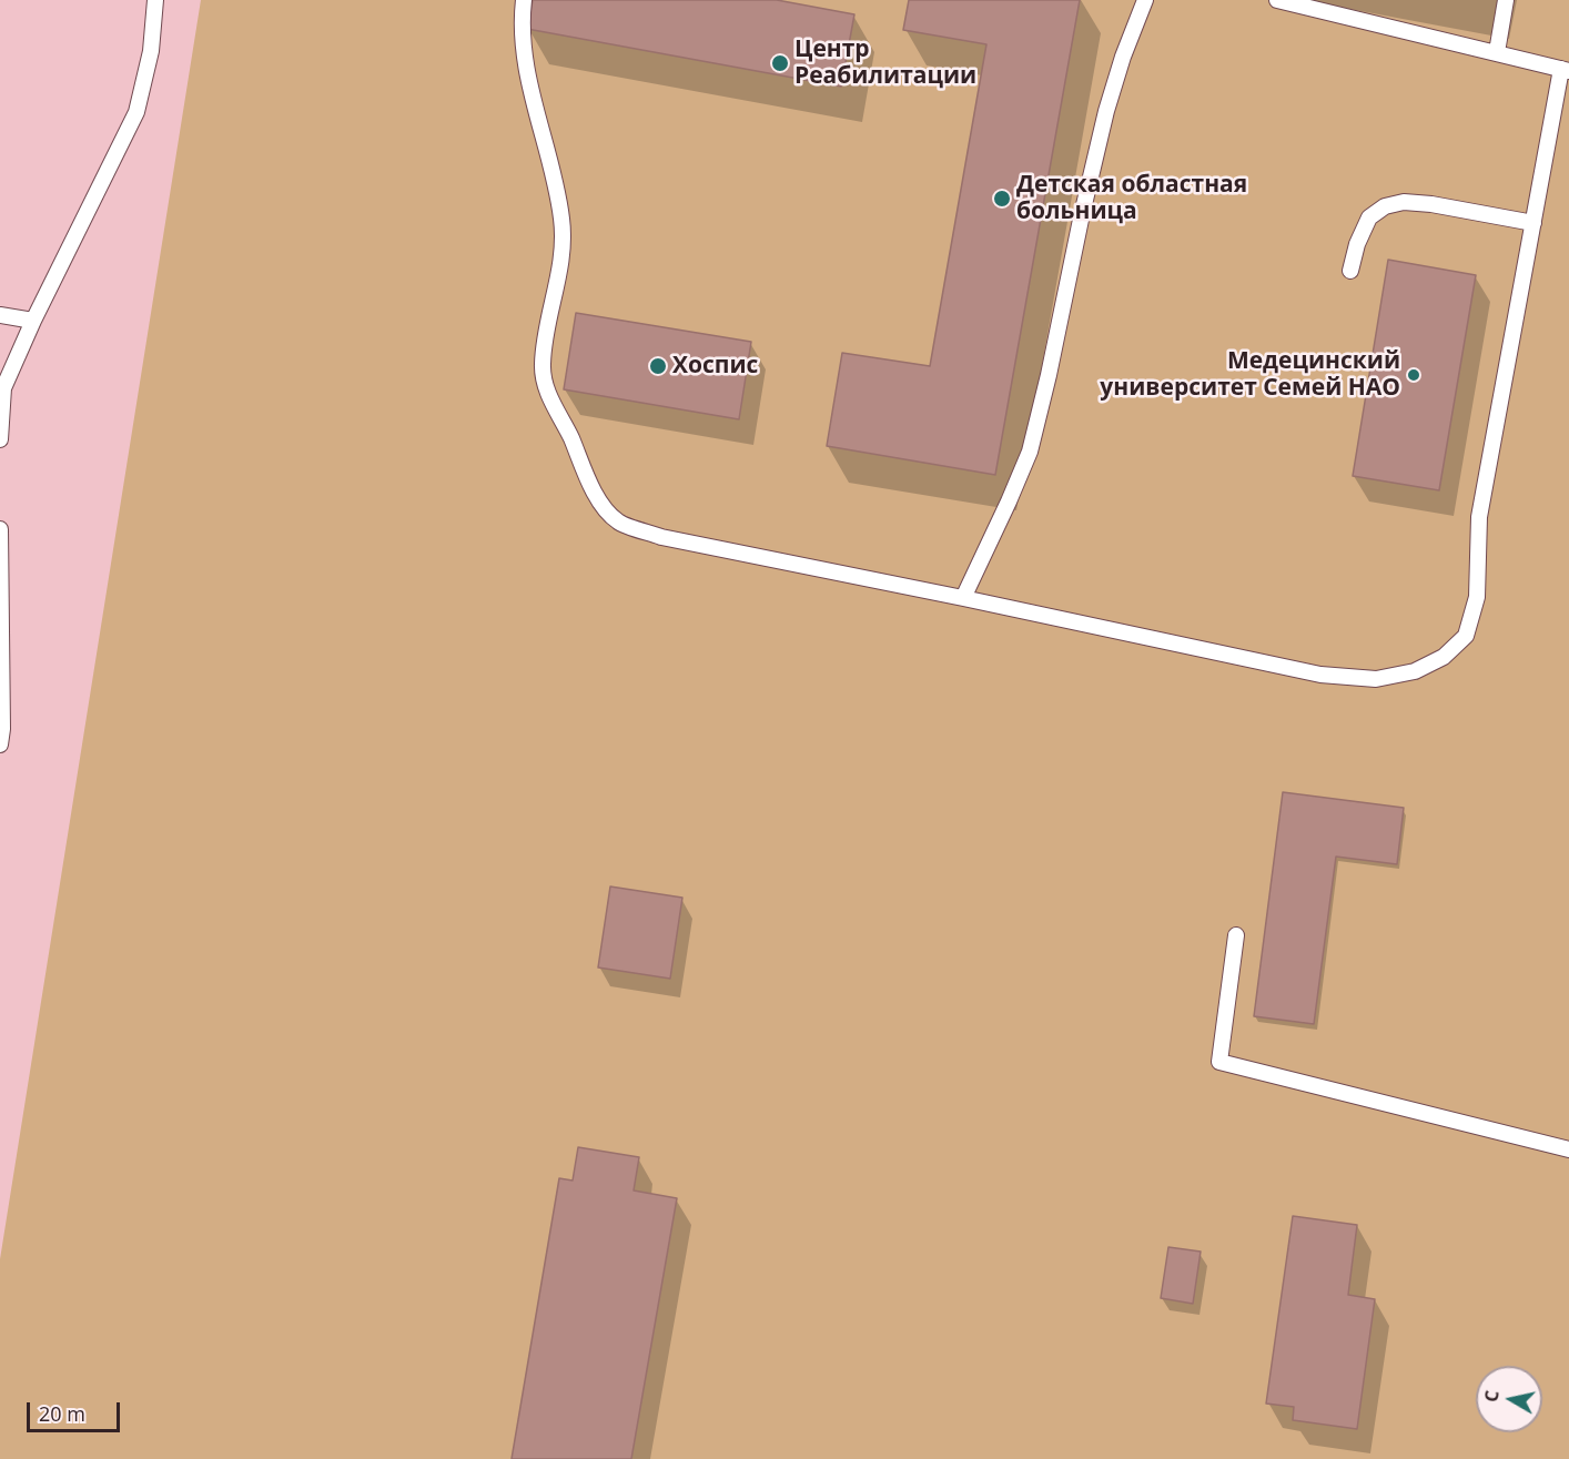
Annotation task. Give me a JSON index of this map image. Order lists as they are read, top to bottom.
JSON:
{
  "places": [
    "Центр Реабилитации",
    "Детская областная больница",
    "Хоспис",
    "Медецинский университет Семей НАО"
  ],
  "scale_bar": "20 m",
  "north": "left"
}
